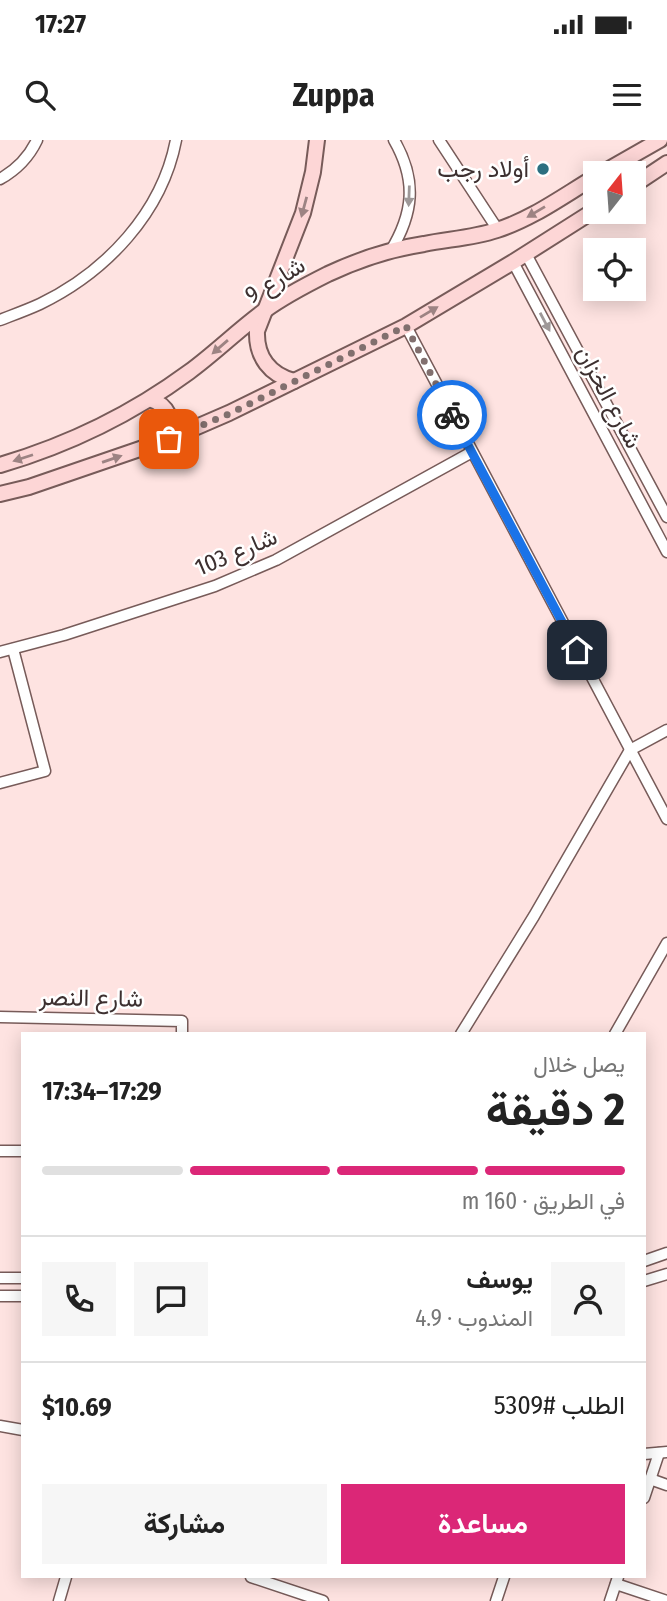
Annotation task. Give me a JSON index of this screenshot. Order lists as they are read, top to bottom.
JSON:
{
  "streets": {
    "main road": ["شارع 9"],
    "street": ["شارع الخزان", "شارع 103", "شارع النصر"]
  },
  "places": ["أولاد رجب"],
  "north": "top",
  "page": {
    "status": "17:27",
    "header": "Zuppa",
    "heading": ["2 دقيقة", "يصل خلال", "17:29–17:34"],
    "panel": [
      "يوسف",
      "المندوب · 4.9",
      "الطلب #5309",
      "$10.69"
    ],
    "bar": "في الطريق · 160 m",
    "buttons": ["مساعدة", "مشاركة"]
  }
}
